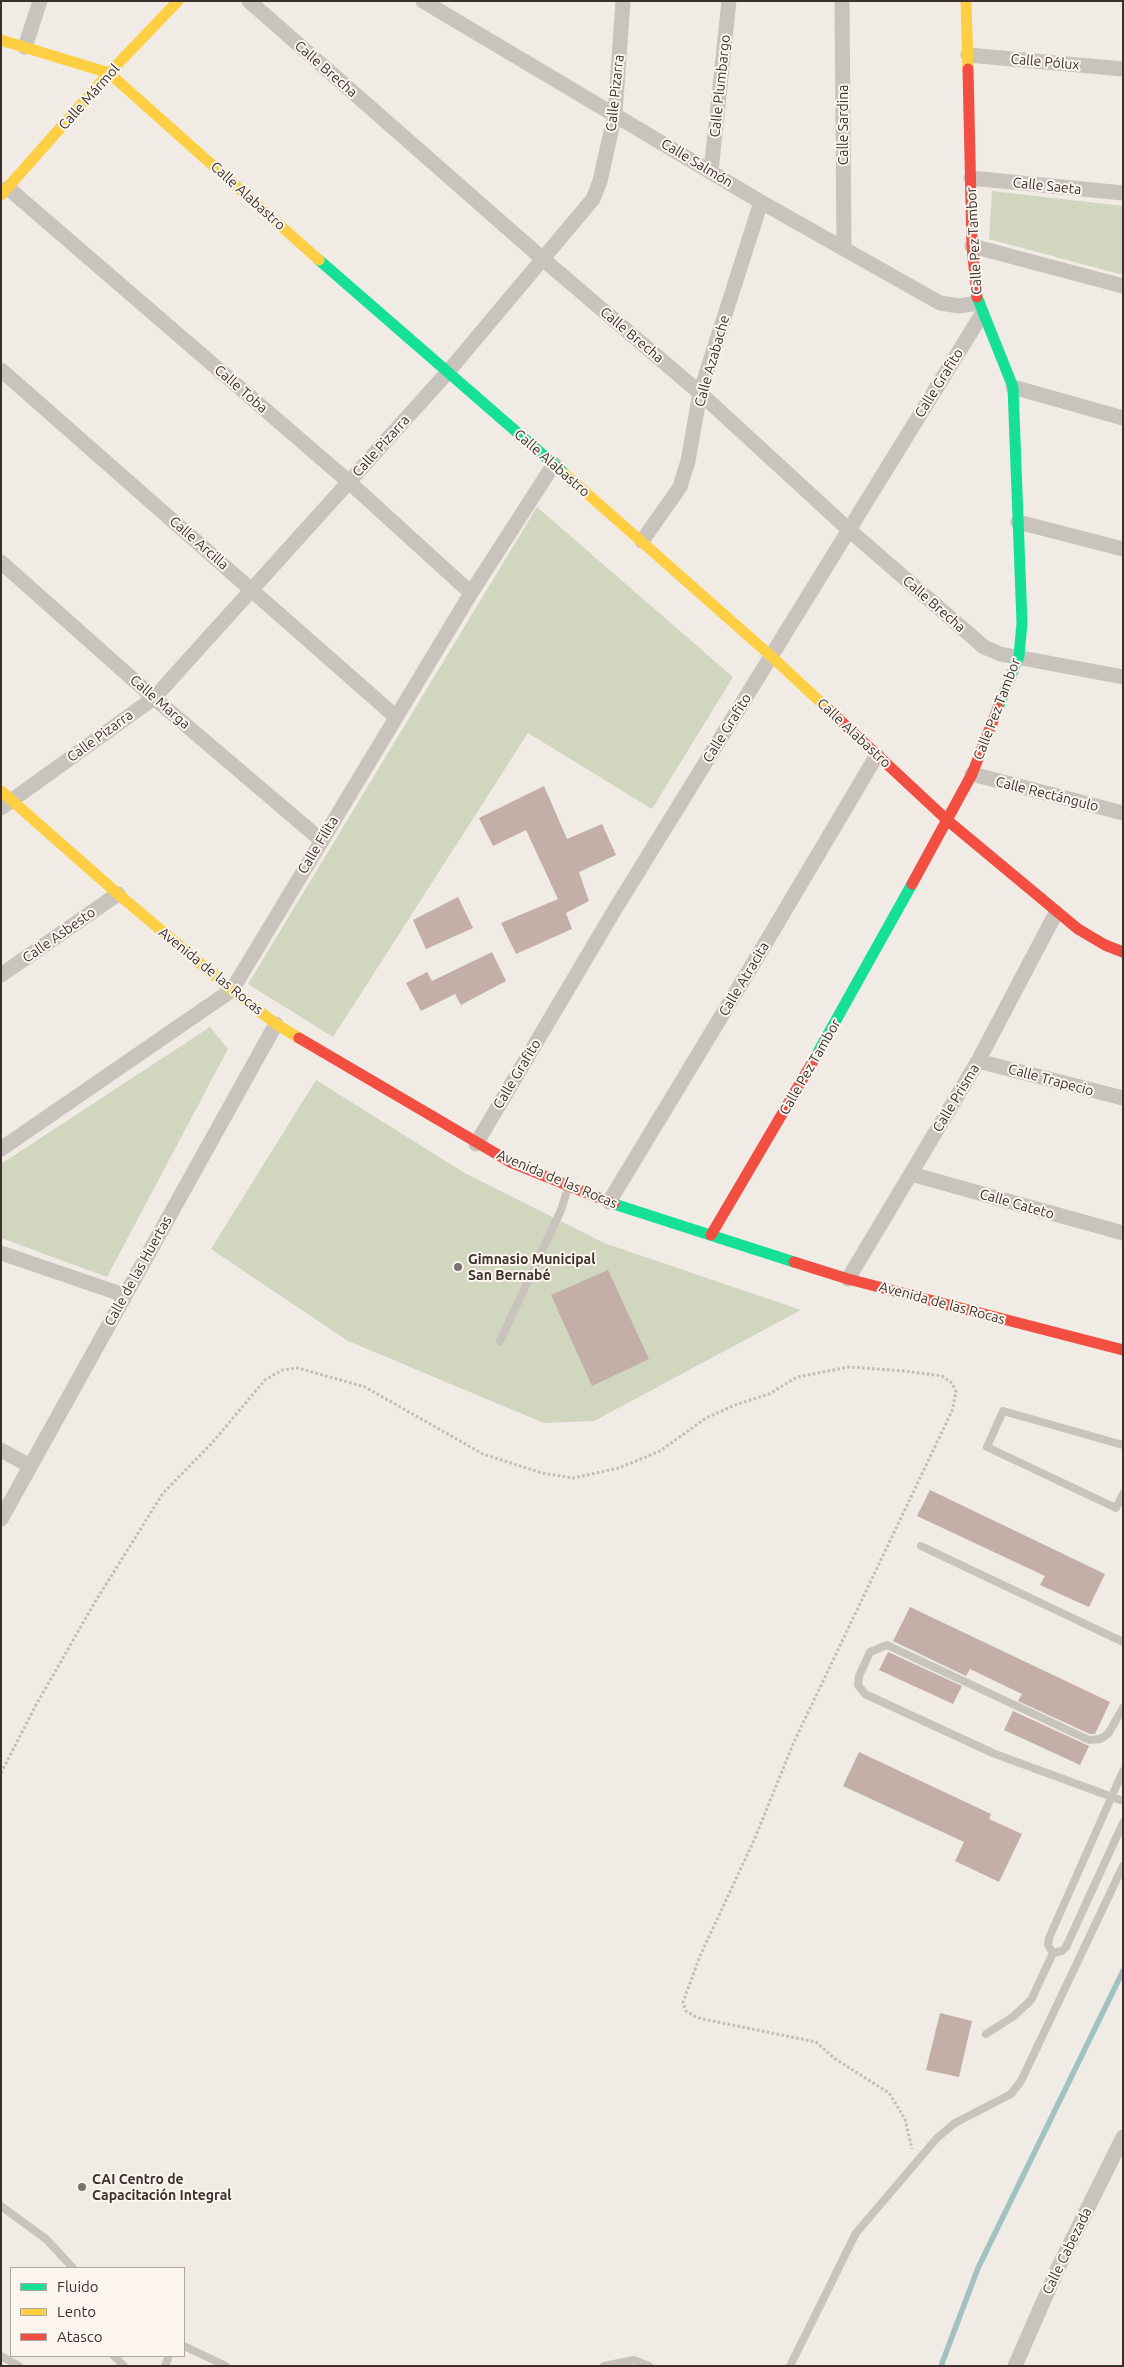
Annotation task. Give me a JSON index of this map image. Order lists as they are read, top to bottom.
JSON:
{
  "streets": {
    "street": [
      "Calle Pólux",
      "Calle Brecha",
      "Calle Plumbargo",
      "Calle Pizarra",
      "Calle Mármol",
      "Calle Sardina",
      "Calle Salmón",
      "Calle Saeta",
      "Calle Alabastro",
      "Calle Pez Tambor",
      "Calle Azabache",
      "Calle Grafito",
      "Calle Toba",
      "Calle Arcilla",
      "Calle Marga",
      "Calle Rectángulo",
      "Calle Filita",
      "Calle Asbesto",
      "Avenida de las Rocas",
      "Calle Atracita",
      "Calle Trapecio",
      "Calle Prisma",
      "Calle Cateto",
      "Calle de las Huertas",
      "Calle Cabezada"
    ]
  },
  "crossings": [
    ["Calle Pólux", "Calle Pez Tambor"],
    ["Calle Brecha", "Calle Pizarra"],
    ["Calle Brecha", "Calle Pez Tambor"],
    ["Calle Brecha", "Calle Azabache"],
    ["Calle Brecha", "Calle Grafito"],
    ["Calle Plumbargo", "Calle Salmón"],
    ["Calle Pizarra", "Calle Salmón"],
    ["Calle Pizarra", "Calle Alabastro"],
    ["Calle Pizarra", "Calle Toba"],
    ["Calle Pizarra", "Calle Arcilla"],
    ["Calle Pizarra", "Calle Marga"],
    ["Calle Pizarra", "Avenida de las Rocas"],
    ["Calle Mármol", "Calle Alabastro"],
    ["Calle Mármol", "Calle Toba"],
    ["Calle Sardina", "Calle Salmón"],
    ["Calle Salmón", "Calle Pez Tambor"],
    ["Calle Salmón", "Calle Azabache"],
    ["Calle Salmón", "Calle Grafito"],
    ["Calle Saeta", "Calle Pez Tambor"],
    ["Calle Alabastro", "Calle Pez Tambor"],
    ["Calle Alabastro", "Calle Azabache"],
    ["Calle Alabastro", "Calle Grafito"],
    ["Calle Alabastro", "Calle Filita"],
    ["Calle Alabastro", "Calle Atracita"],
    ["Calle Alabastro", "Calle Prisma"],
    ["Calle Pez Tambor", "Calle Grafito"],
    ["Calle Pez Tambor", "Calle Rectángulo"],
    ["Calle Pez Tambor", "Avenida de las Rocas"],
    ["Calle Grafito", "Avenida de las Rocas"],
    ["Calle Toba", "Calle Filita"],
    ["Calle Arcilla", "Calle Filita"],
    ["Calle Marga", "Calle Filita"],
    ["Calle Filita", "Avenida de las Rocas"],
    ["Calle Asbesto", "Avenida de las Rocas"],
    ["Avenida de las Rocas", "Calle Atracita"],
    ["Avenida de las Rocas", "Calle Prisma"],
    ["Avenida de las Rocas", "Calle de las Huertas"],
    ["Calle Trapecio", "Calle Prisma"],
    ["Calle Prisma", "Calle Cateto"]
  ],
  "places": ["Gimnasio Municipal San Bernabé", "CAI Centro de Capacitación Integral"],
  "legend": ["Fluido", "Lento", "Atasco"]
}
